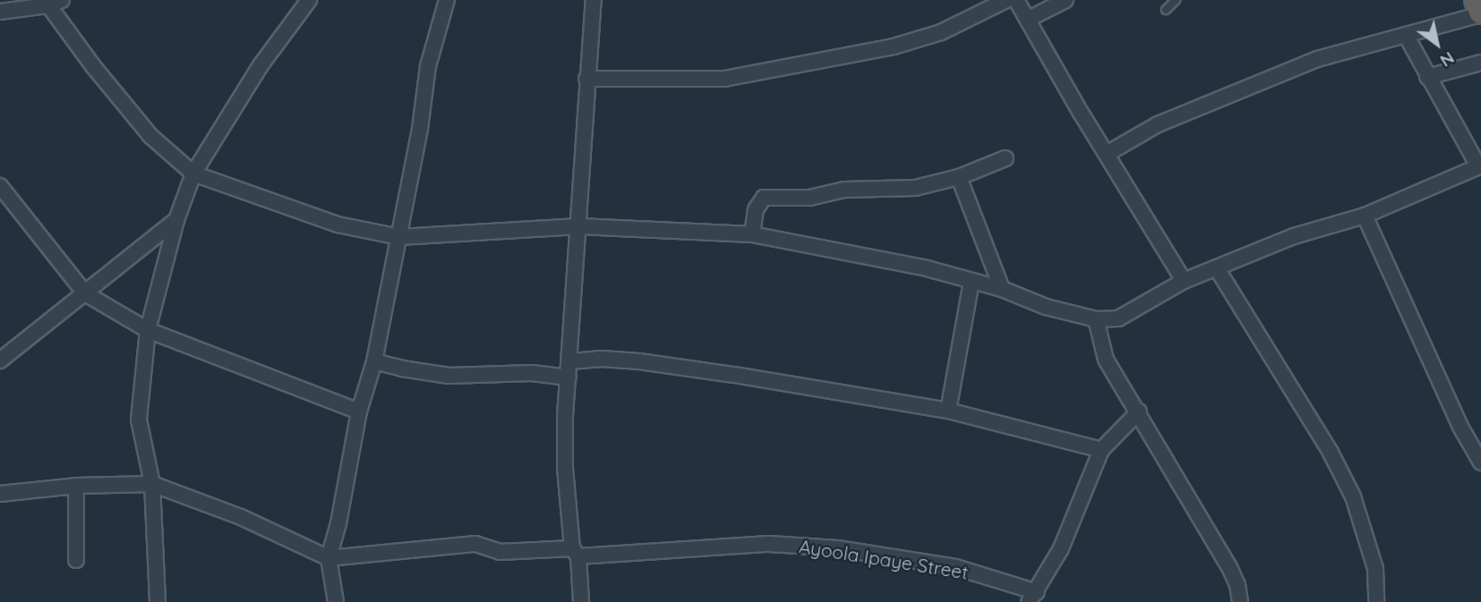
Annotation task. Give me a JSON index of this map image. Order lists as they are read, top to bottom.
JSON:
{
  "streets": {
    "street": ["Ayoola Ipaye Street"]
  },
  "north": "bottom right"
}
